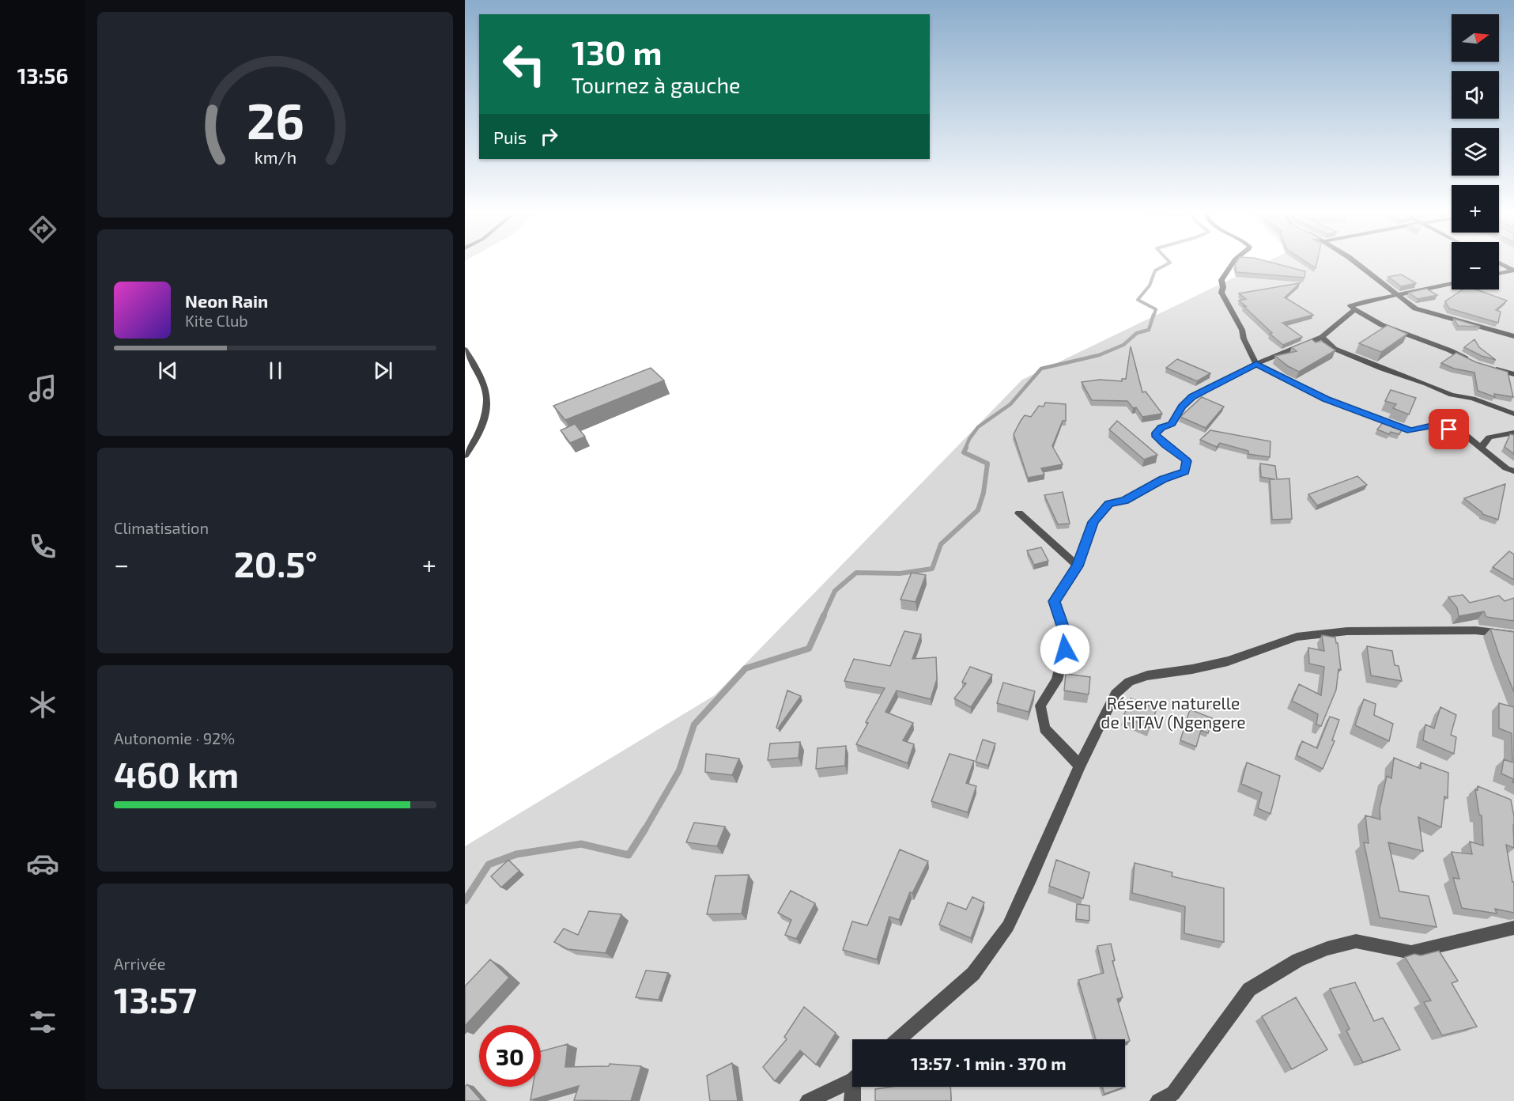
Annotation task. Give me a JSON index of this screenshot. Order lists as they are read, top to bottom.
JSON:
{
  "parks": ["Réserve naturelle de l'ITAV (Ngengere"],
  "north": "right",
  "page": {
    "tabs": "13:56",
    "map_buttons": ["+", "−"],
    "turn": ["130 m", "Tournez à gauche"],
    "then": "Puis",
    "song": ["Neon Rain", "Kite Club"],
    "tile": [
      "Climatisation",
      ["Autonomie · 92%", "460 km"],
      ["Arrivée", "13:57"]
    ],
    "heat": ["−", "20.5°", "+"],
    "limit": "30",
    "trip": "13:57 · 1 min · 370 m",
    "gauge": ["26", "km/h"]
  }
}
